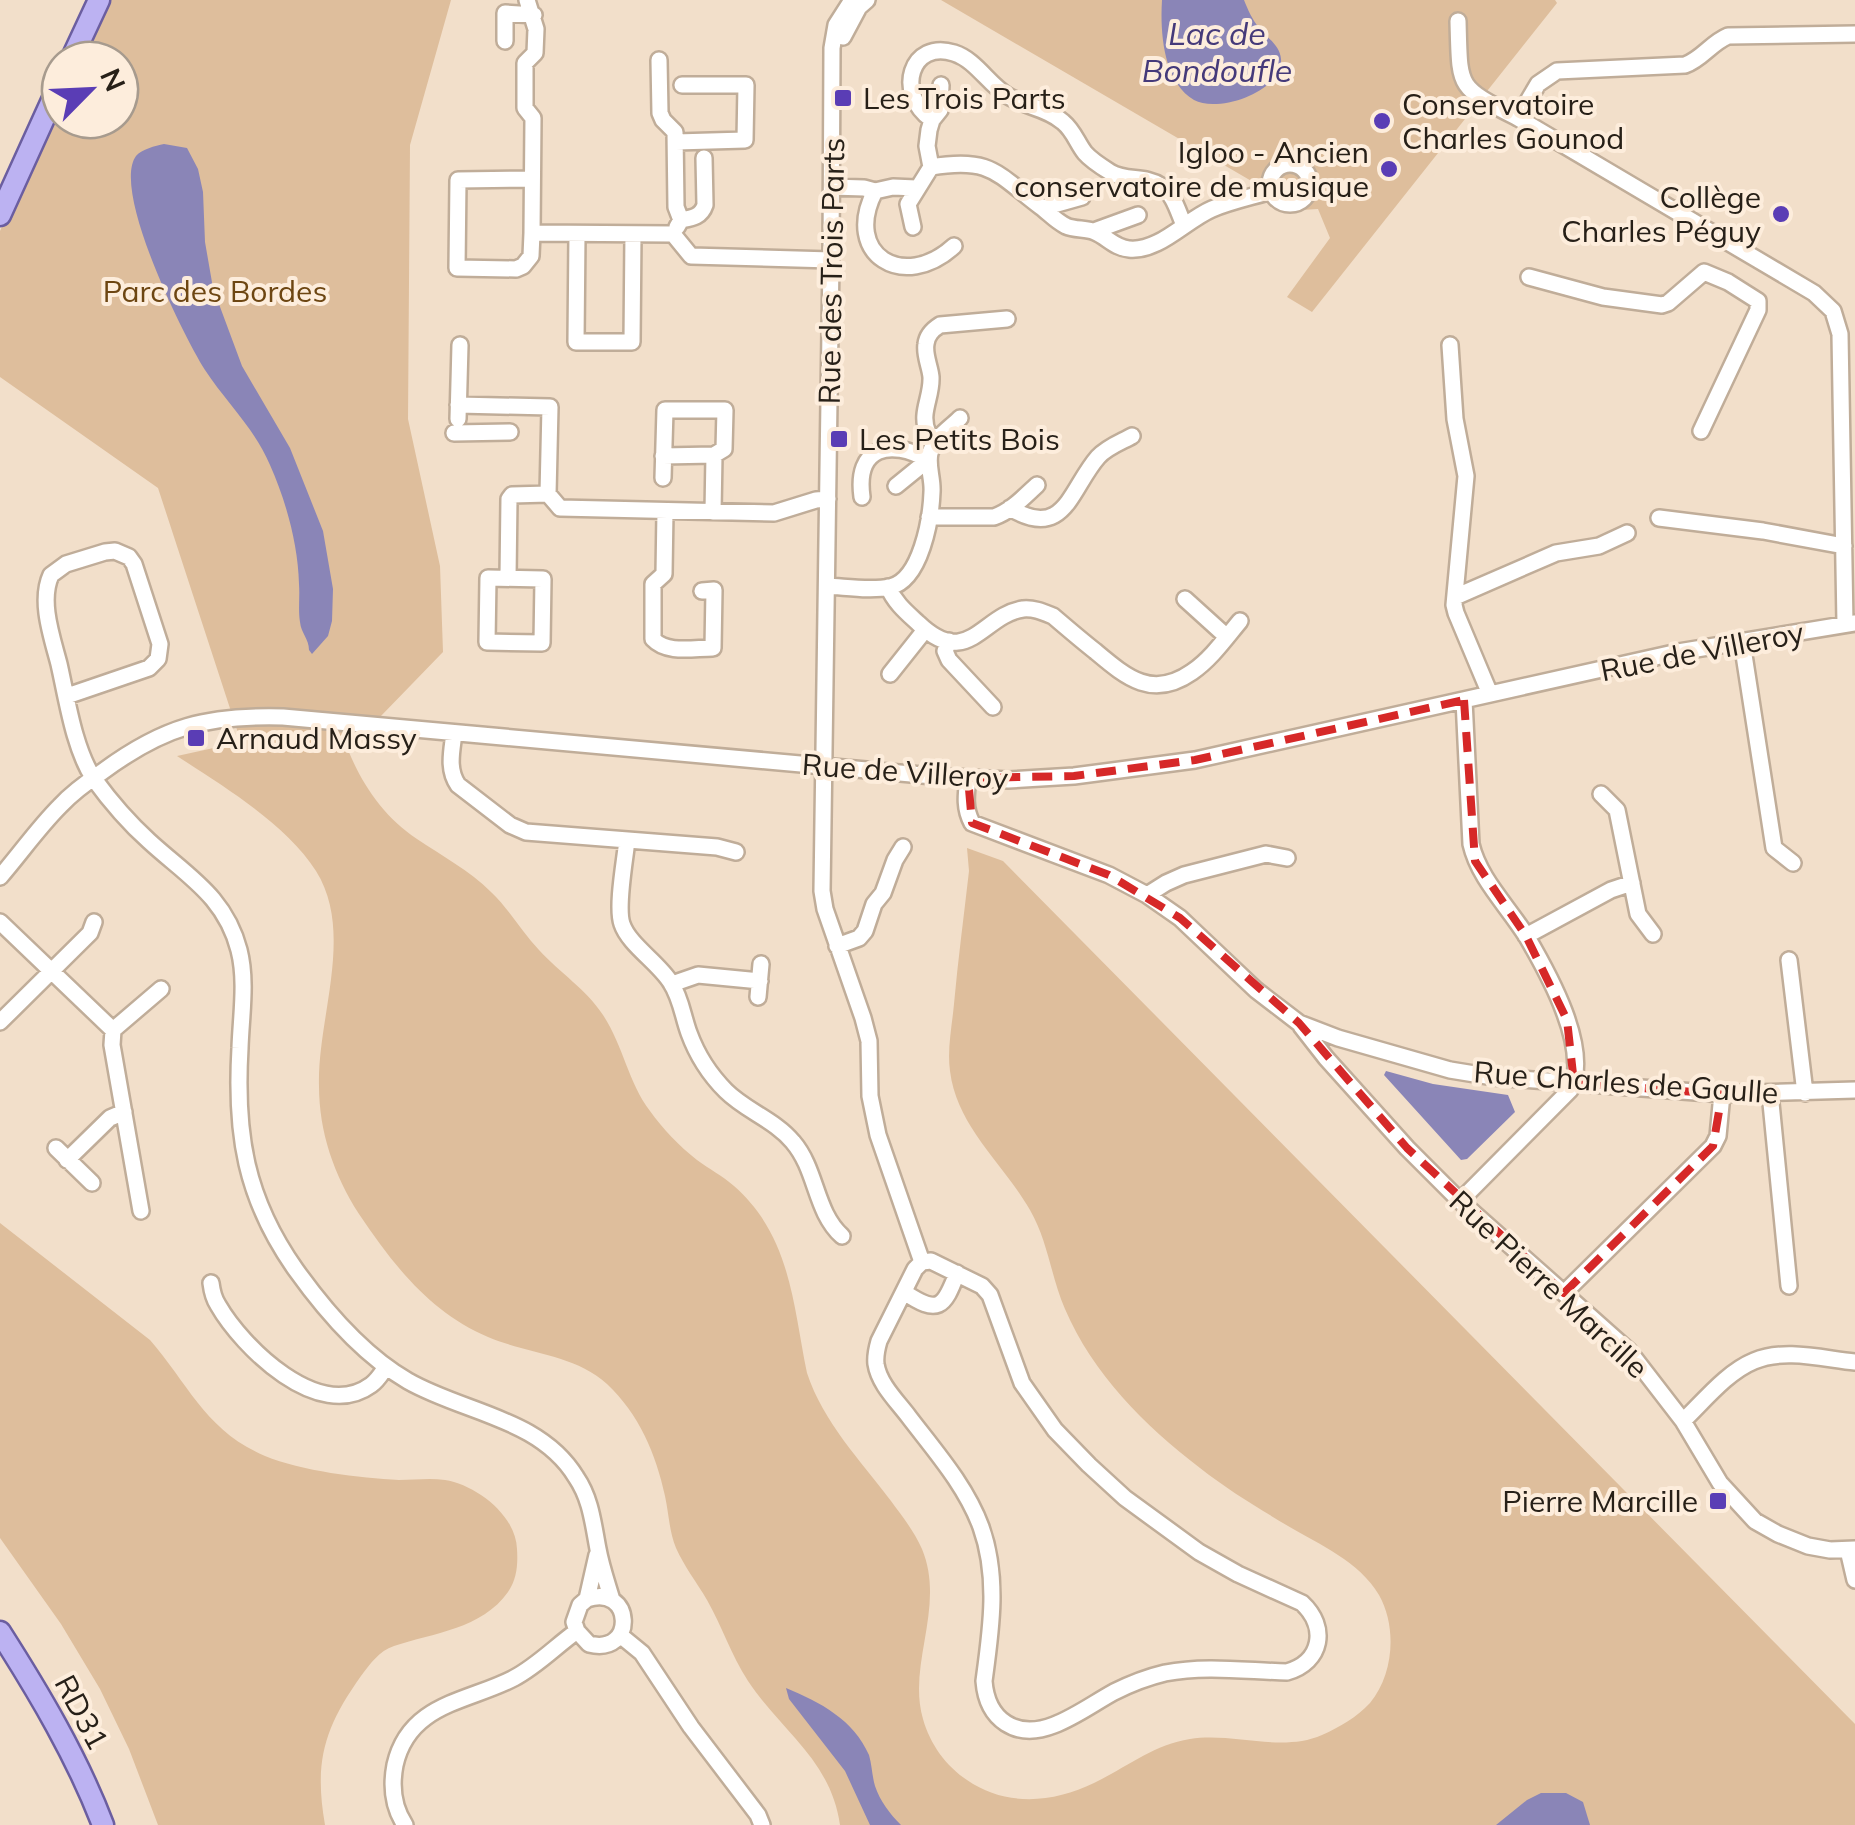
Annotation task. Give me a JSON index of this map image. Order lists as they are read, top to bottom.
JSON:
{
  "streets": {
    "main road": ["RD31"],
    "street": [
      "Rue des Trois Parts",
      "Rue de Villeroy",
      "Rue Charles de Gaulle",
      "Rue Pierre Marcille"
    ]
  },
  "crossings": [
    ["Rue des Trois Parts", "Rue de Villeroy"],
    ["Rue de Villeroy", "Rue Charles de Gaulle"],
    ["Rue Charles de Gaulle", "Rue Pierre Marcille"]
  ],
  "water": ["Lac de Bondoufle"],
  "parks": ["Parc des Bordes"],
  "places": {
    "transit": [
      "Les Trois Parts",
      "Les Petits Bois",
      "Arnaud Massy",
      "Pierre Marcille"
    ],
    "other": ["Conservatoire Charles Gounod", "Igloo - Ancien conservatoire de musique", "Collège Charles Péguy"]
  },
  "north": "top right"
}
